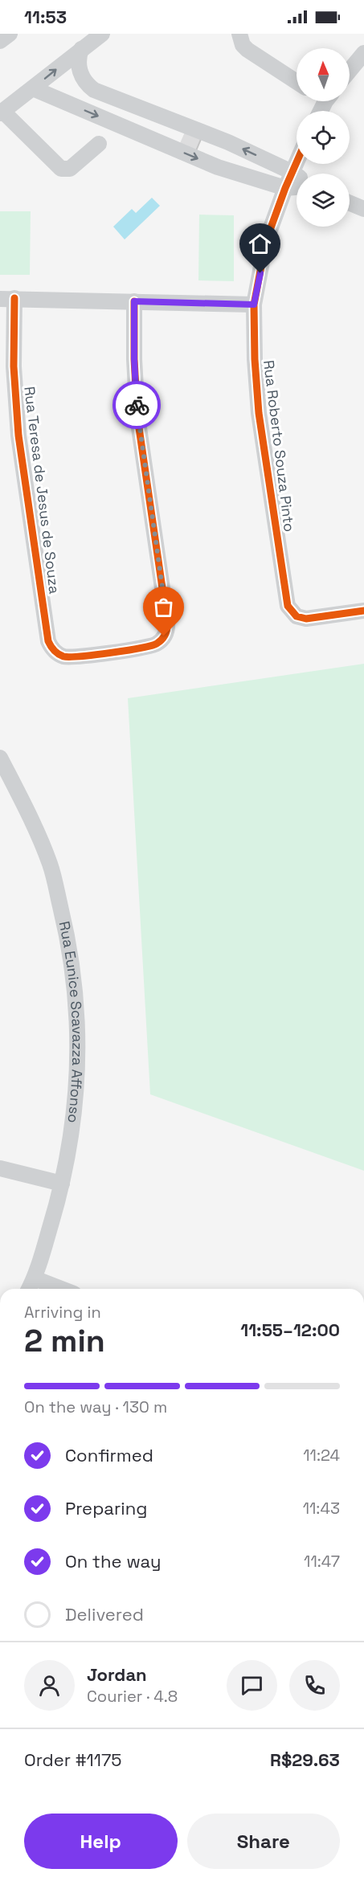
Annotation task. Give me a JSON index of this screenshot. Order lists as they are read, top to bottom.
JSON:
{
  "streets": {
    "street": ["Rua Roberto Souza Pinto", "Rua Teresa de Jesus de Souza", "Rua Eunice Scavazza Affonso"]
  },
  "north": "top",
  "page": {
    "status": "11:53",
    "heading": ["2 min", "Arriving in", "11:55–12:00"],
    "panel": [
      "Jordan",
      "Courier · 4.8",
      "Order #1175",
      "R$29.63"
    ],
    "bar": "On the way · 130 m",
    "list": [
      ["Confirmed", "11:24"],
      ["Preparing", "11:43"],
      ["On the way", "11:47"],
      "Delivered"
    ],
    "buttons": ["Help", "Share"]
  }
}
